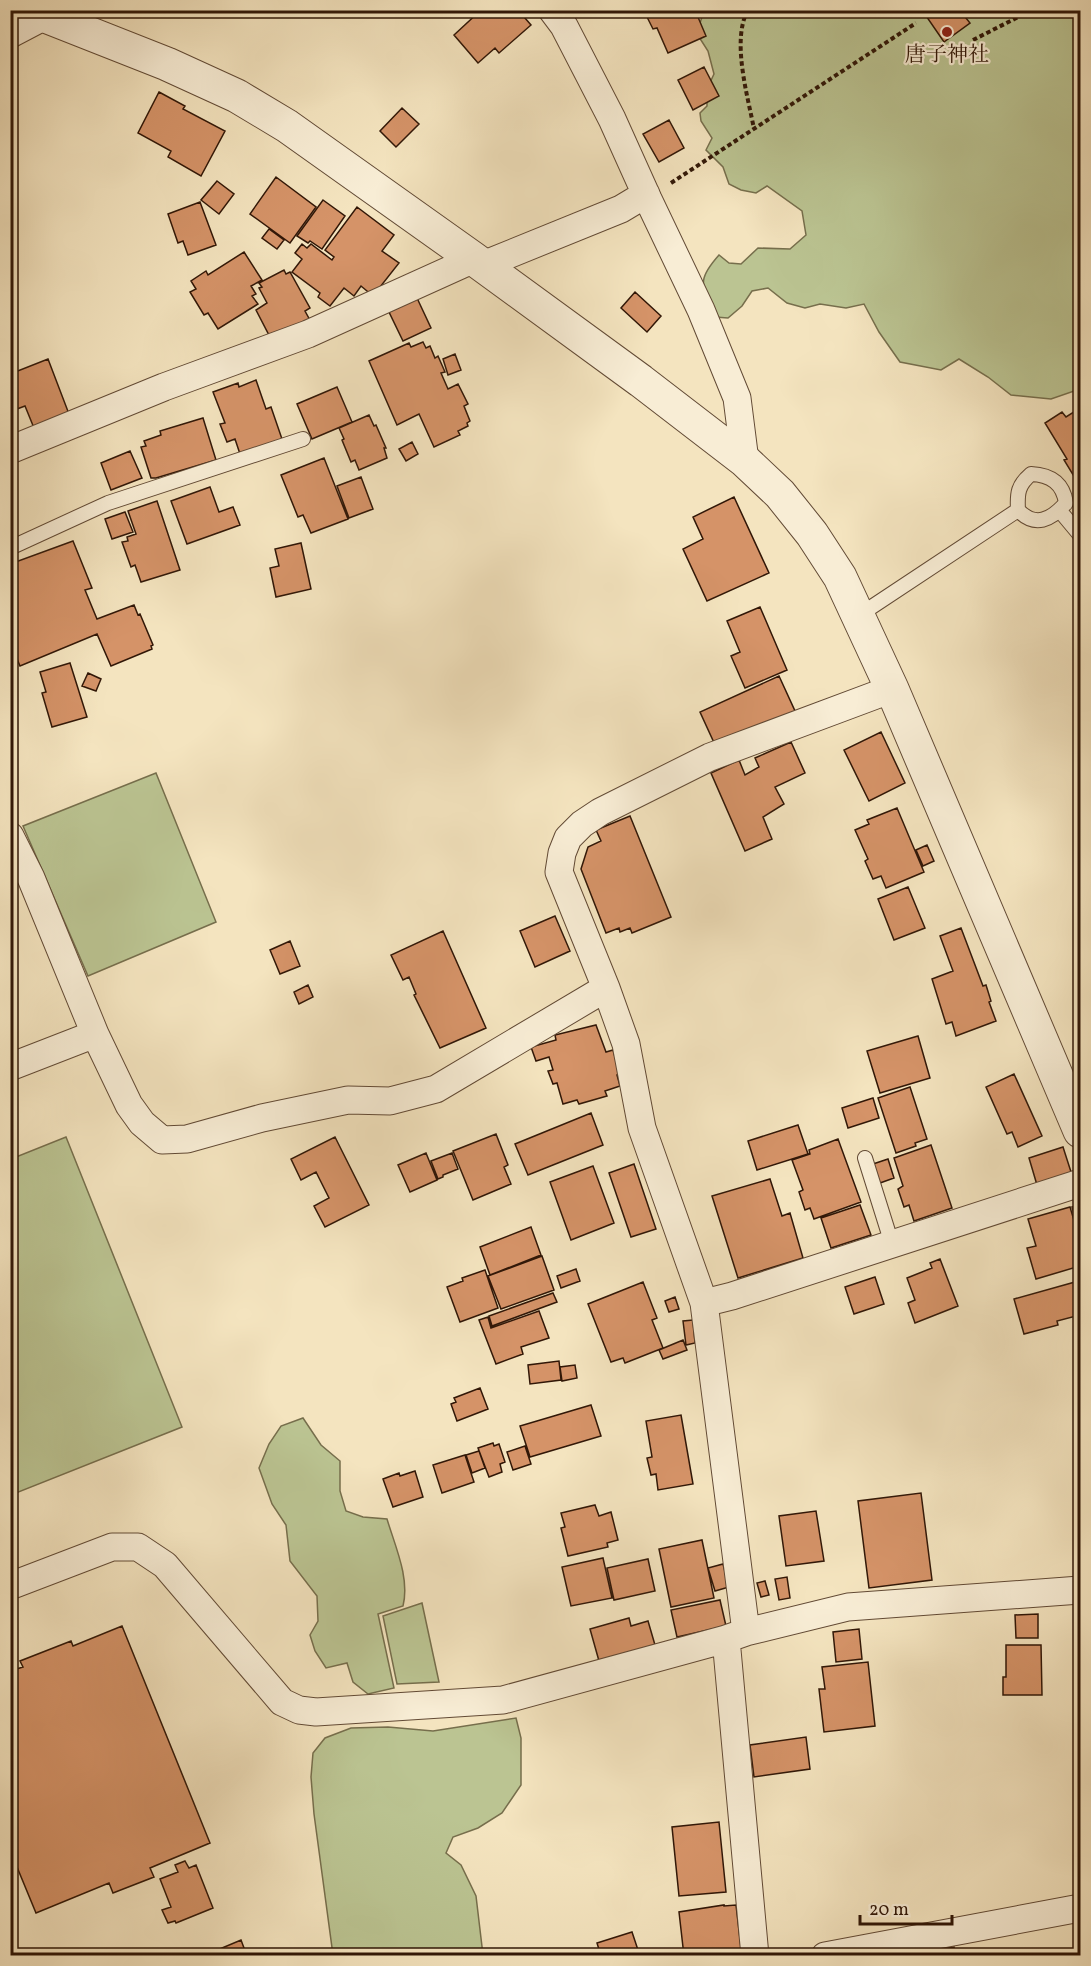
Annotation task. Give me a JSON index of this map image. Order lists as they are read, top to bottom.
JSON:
{
  "places": ["唐子神社"],
  "scale_bar": "20 m"
}
